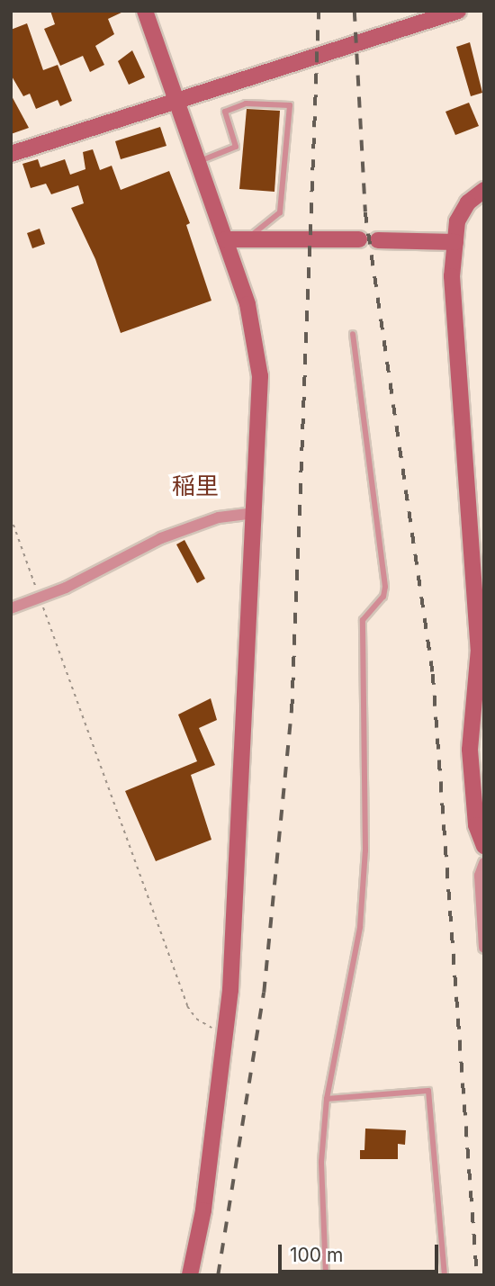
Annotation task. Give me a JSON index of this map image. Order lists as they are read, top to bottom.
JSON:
{
  "districts": ["稲里"],
  "scale_bar": "100 m"
}
